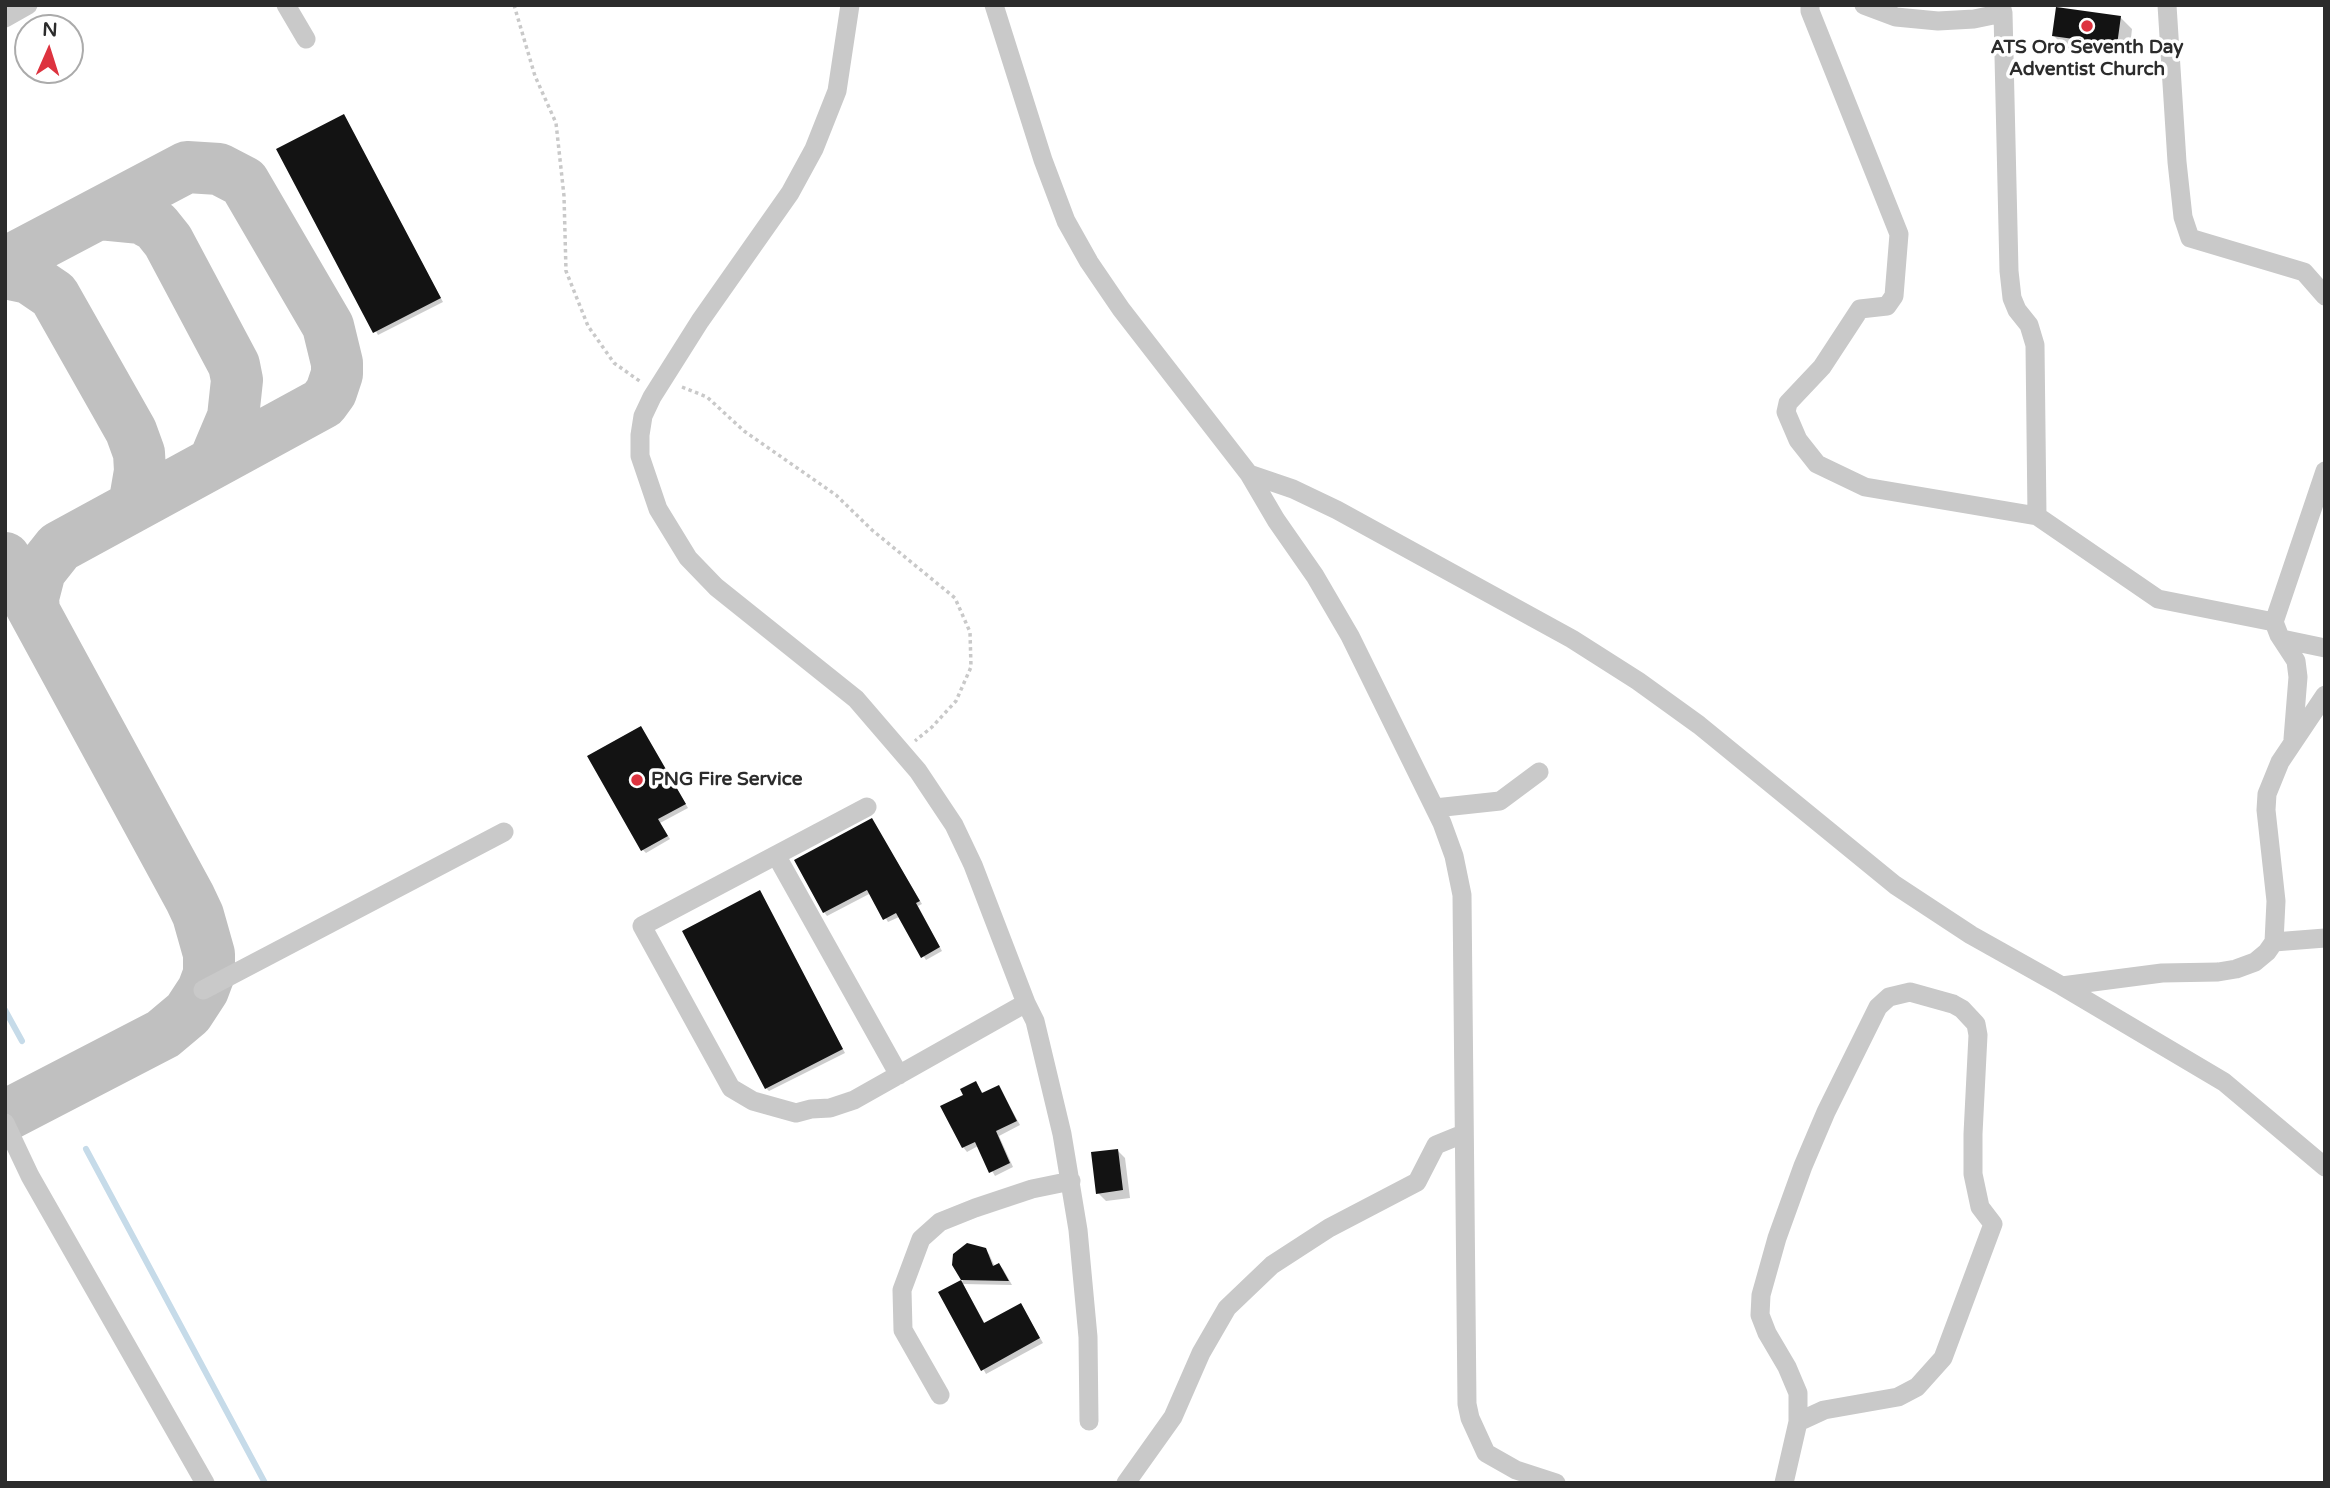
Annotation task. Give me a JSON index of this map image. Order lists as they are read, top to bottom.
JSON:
{
  "places": ["ATS Oro Seventh Day Adventist Church", "PNG Fire Service"],
  "north": "top"
}
